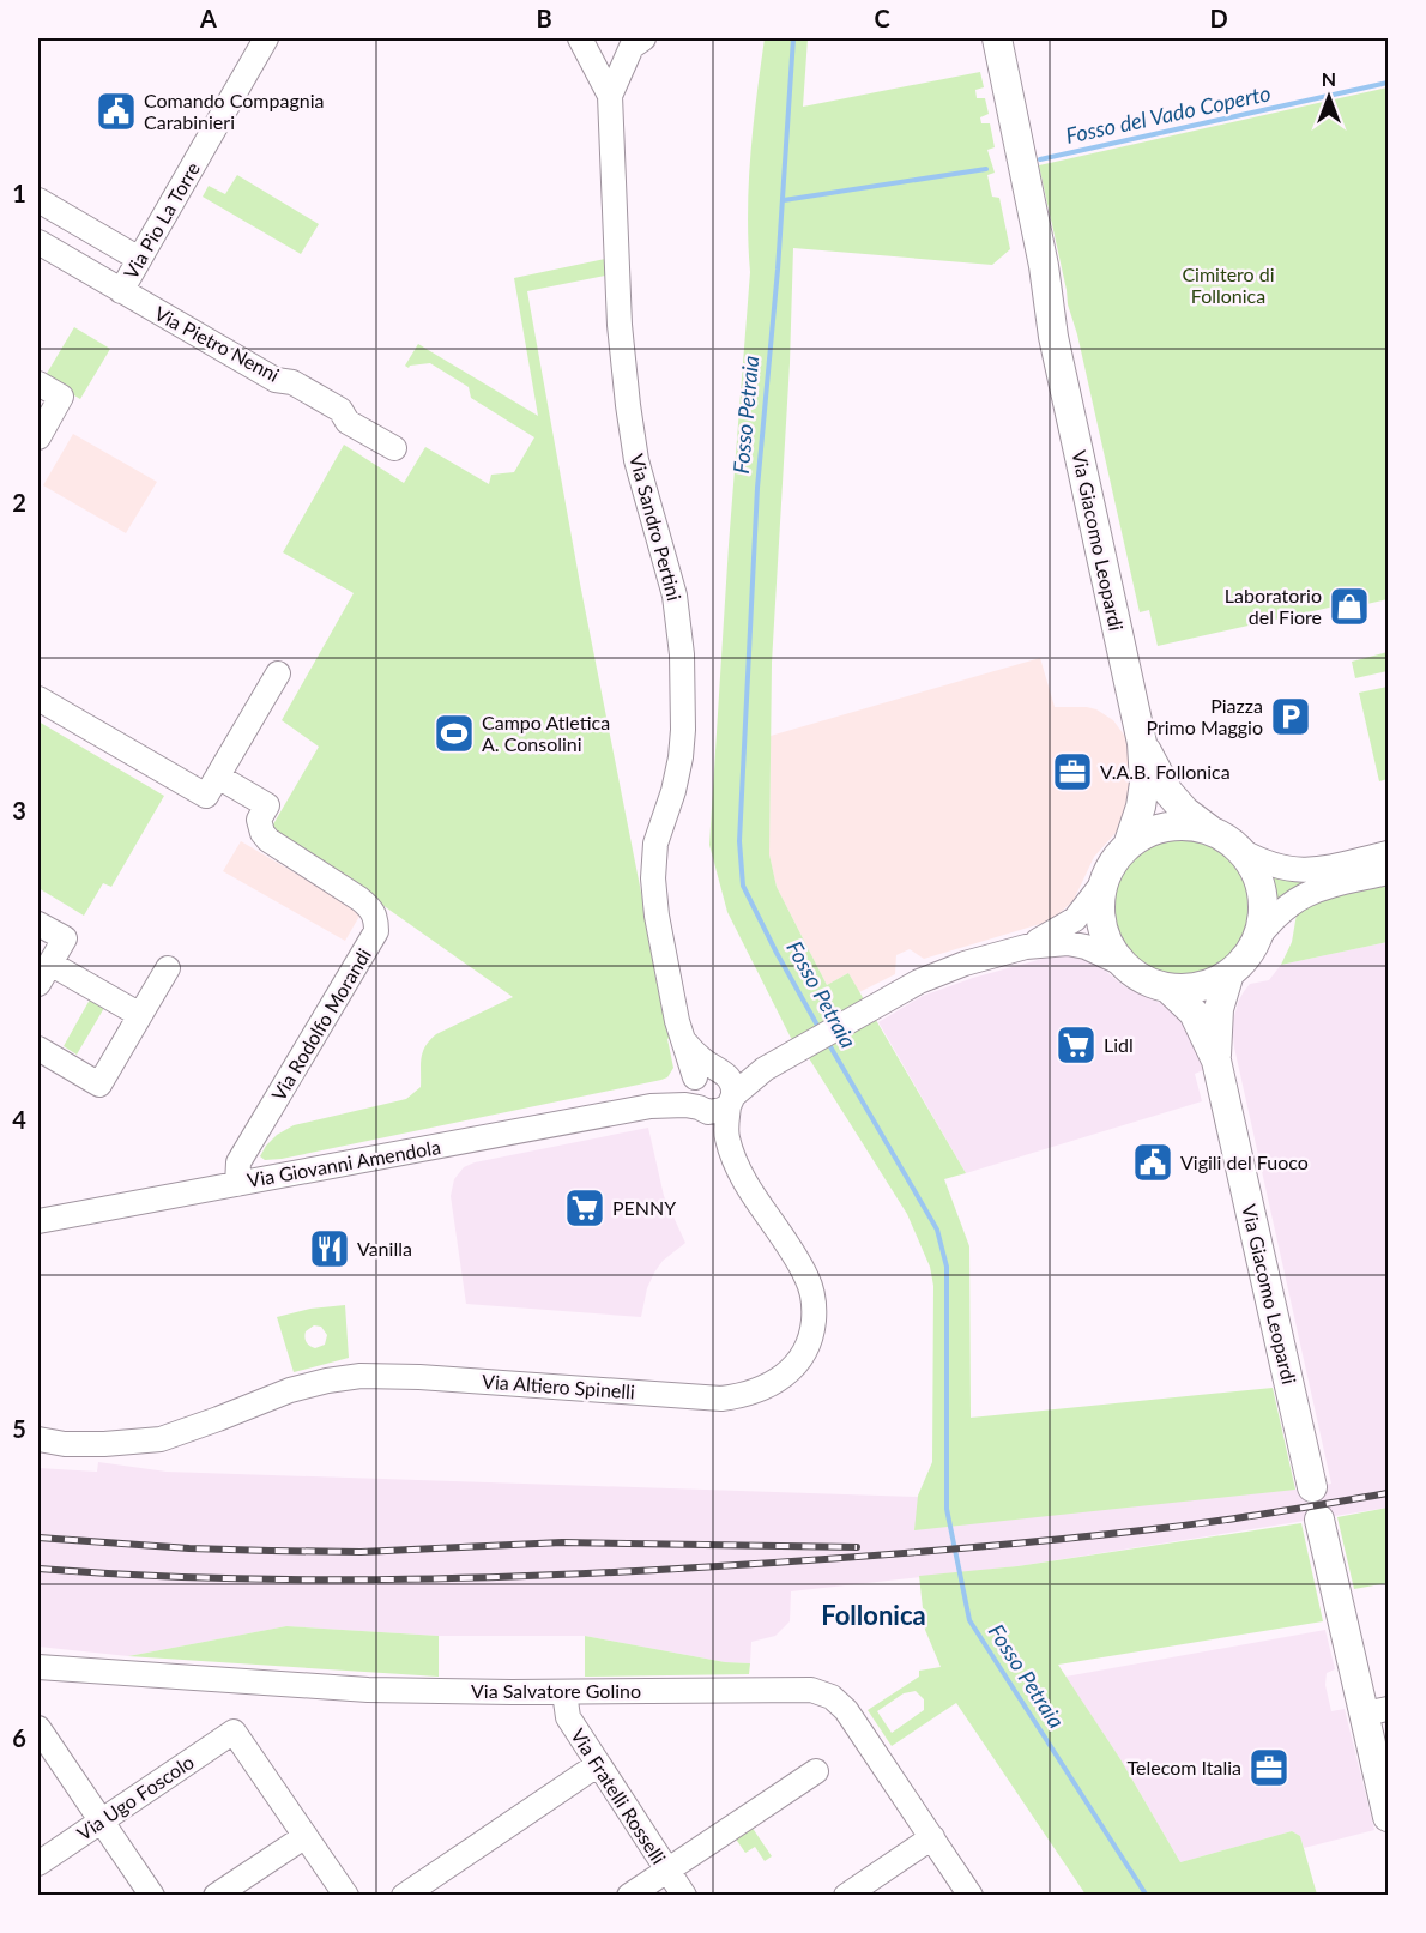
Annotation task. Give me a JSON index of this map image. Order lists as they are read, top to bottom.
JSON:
{
  "streets": {
    "main road": ["Via Giacomo Leopardi"],
    "street": [
      "Via Pio La Torre",
      "Via Pietro Nenni",
      "Via Sandro Pertini",
      "Via Rodolfo Morandi",
      "Via Giovanni Amendola",
      "Via Altiero Spinelli",
      "Via Salvatore Golino",
      "Via Fratelli Rosselli",
      "Via Ugo Foscolo"
    ]
  },
  "crossings": [
    ["Via Pio La Torre", "Via Pietro Nenni"],
    ["Via Sandro Pertini", "Via Giovanni Amendola"],
    ["Via Sandro Pertini", "Via Altiero Spinelli"],
    ["Via Giacomo Leopardi", "Via Giovanni Amendola"],
    ["Via Rodolfo Morandi", "Via Giovanni Amendola"],
    ["Via Giovanni Amendola", "Via Altiero Spinelli"],
    ["Via Salvatore Golino", "Via Fratelli Rosselli"]
  ],
  "districts": ["Follonica"],
  "water": ["Fosso del Vado Coperto", "Fosso Petraia"],
  "parks": ["Cimitero di Follonica"],
  "places": {
    "public building": ["Comando Compagnia Carabinieri", "Vigili del Fuoco"],
    "shop": ["Laboratorio del Fiore"],
    "parking": ["Piazza Primo Maggio"],
    "sports": ["Campo Atletica A. Consolini"],
    "office": ["V.A.B. Follonica", "Telecom Italia"],
    "supermarket": ["Lidl", "PENNY"],
    "restaurant": ["Vanilla"]
  },
  "north": "top",
  "grid": {
    "columns": [
      "A",
      "B",
      "C",
      "D"
    ],
    "rows": [
      "1",
      "2",
      "3",
      "4",
      "5",
      "6"
    ]
  }
}
